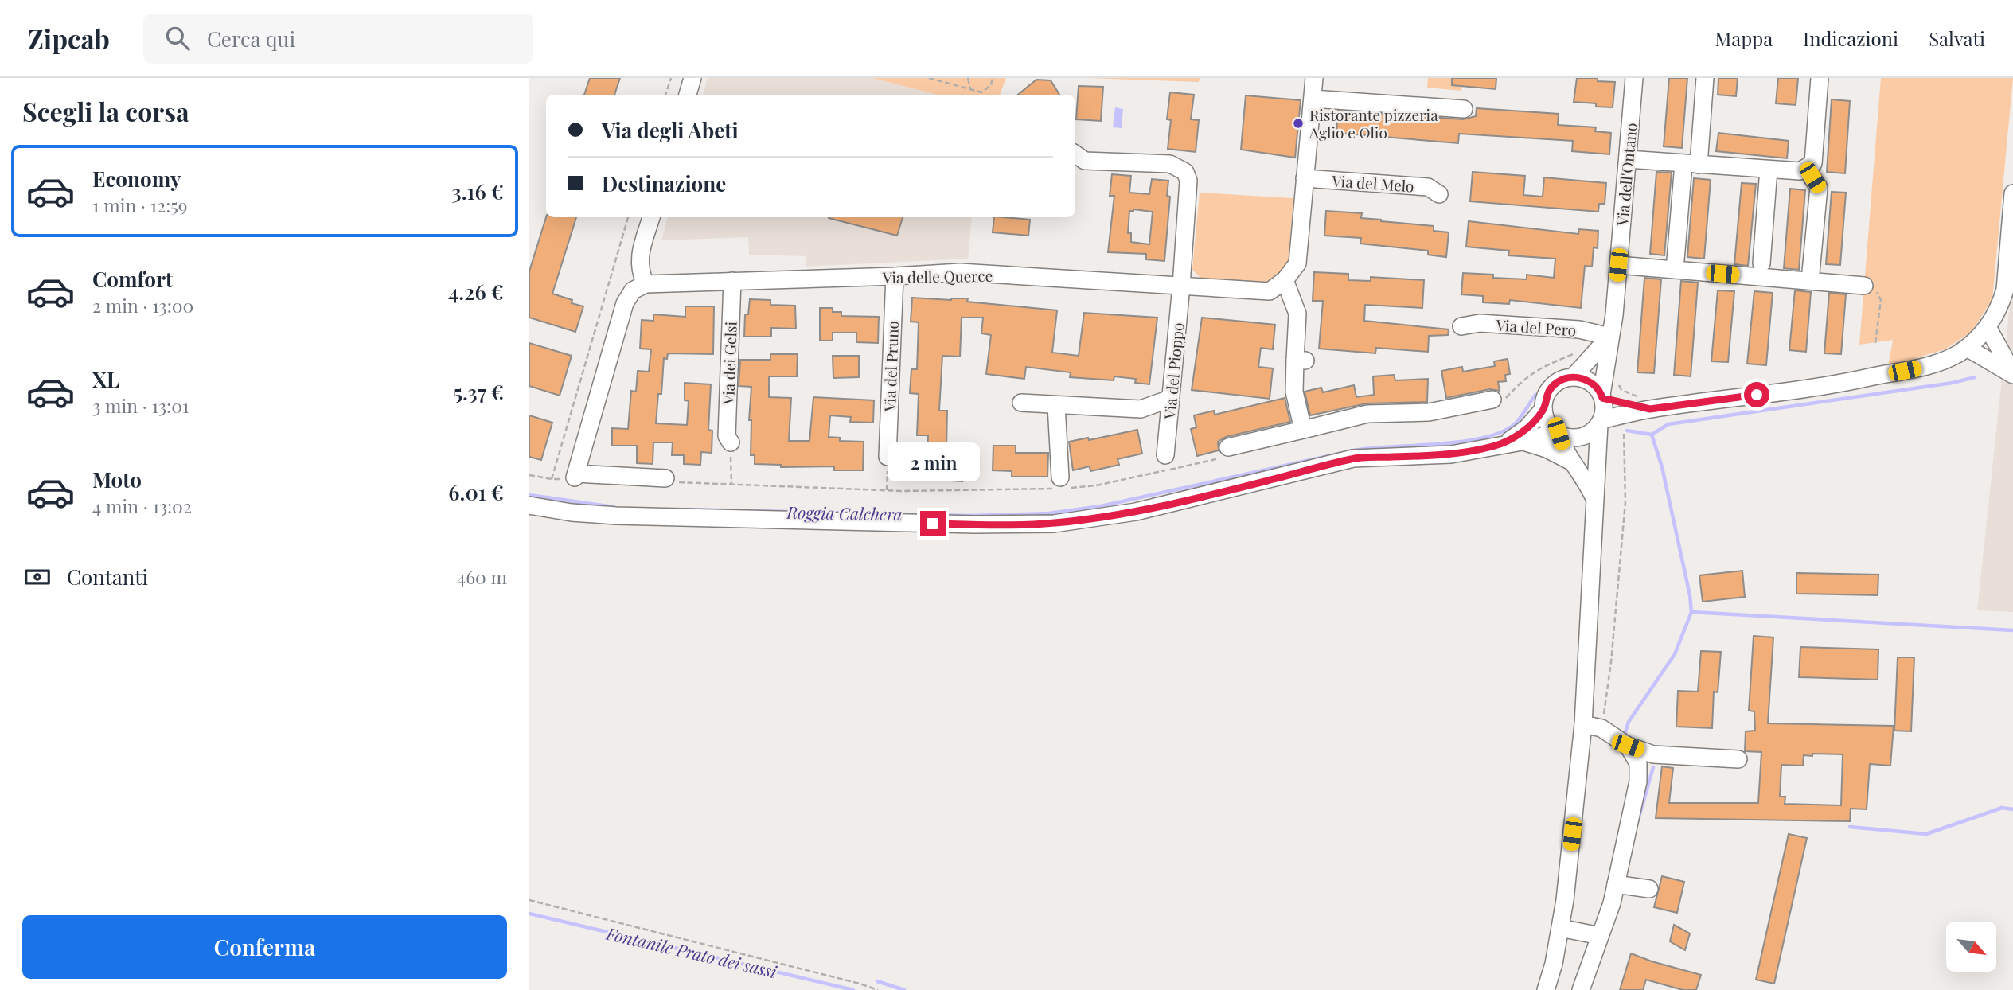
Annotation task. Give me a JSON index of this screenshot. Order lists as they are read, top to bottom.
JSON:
{
  "streets": {
    "street": [
      "Via dell'Ontano",
      "Via del Melo",
      "Via delle Querce",
      "Via del Pero",
      "Via dei Gelsi",
      "Via del Pruno",
      "Via del Pioppo"
    ]
  },
  "crossings": [
    ["Via dell'Ontano", "Via del Pero"],
    ["Via delle Querce", "Via dei Gelsi"],
    ["Via delle Querce", "Via del Pruno"],
    ["Via delle Querce", "Via del Pioppo"]
  ],
  "water": ["Roggia Calchera", "Fontanile Prato dei sassi"],
  "places": ["Ristorante pizzeria Aglio e Olio"],
  "north": "bottom right",
  "page": {
    "header": "Zipcab",
    "search": "Cerca qui",
    "nav": ["Mappa", "Indicazioni", "Salvati"],
    "heading": "Scegli la corsa",
    "banner": ["Via degli Abeti", "Destinazione"],
    "list": [
      {
        "name": "Economy",
        "note": "1 min · 12:59",
        "value": "3.16 €"
      },
      {
        "name": "Comfort",
        "note": "2 min · 13:00",
        "value": "4.26 €"
      },
      {
        "name": "XL",
        "note": "3 min · 13:01",
        "value": "5.37 €"
      },
      {
        "name": "Moto",
        "note": "4 min · 13:02",
        "value": "6.01 €"
      }
    ],
    "bubble": "2 min",
    "pay": ["Contanti", "460 m"],
    "buttons": "Conferma"
  }
}
